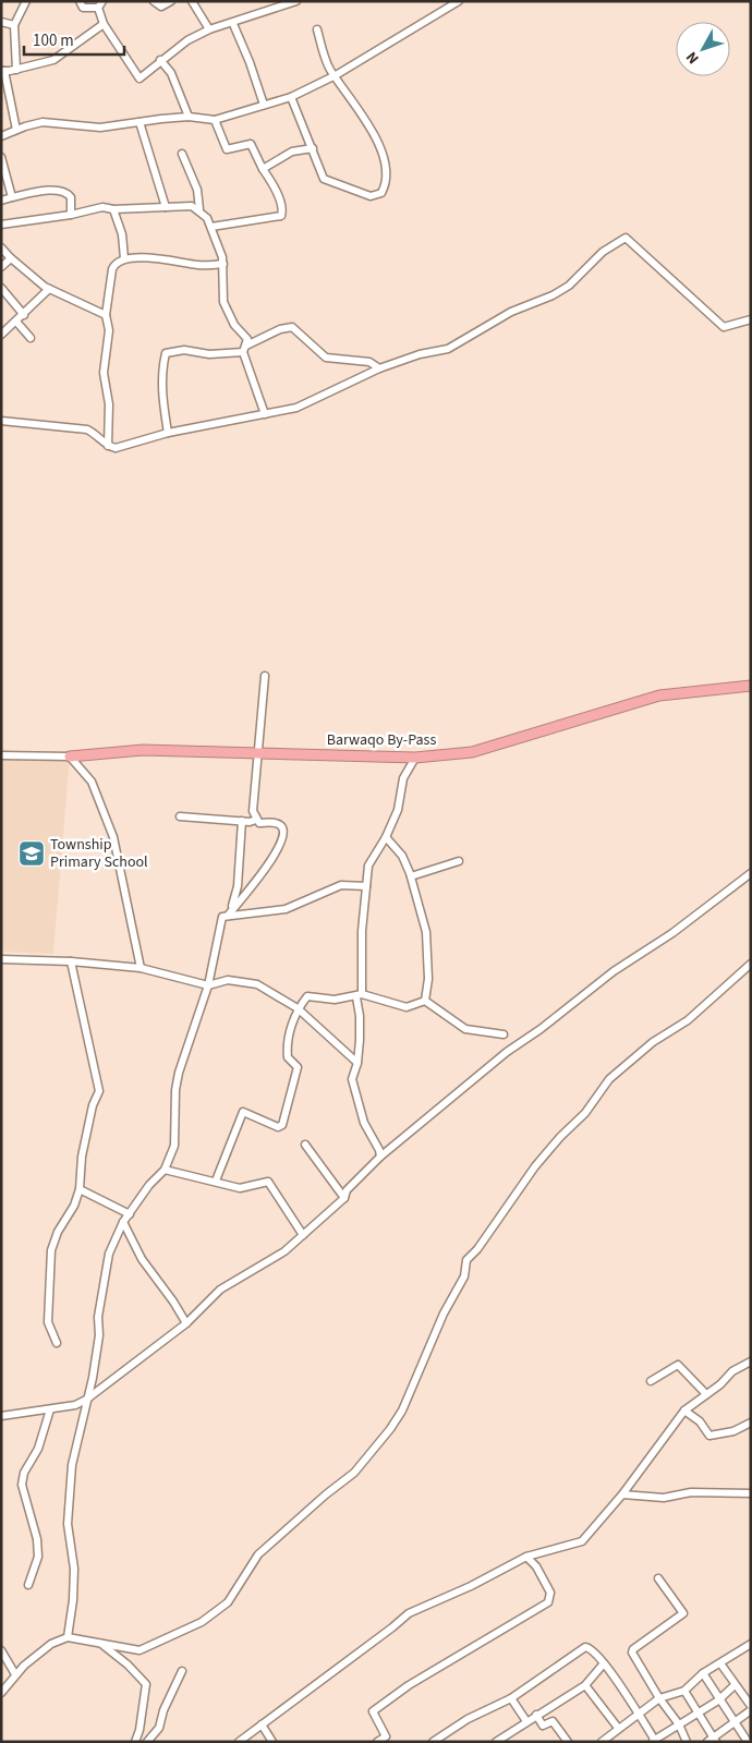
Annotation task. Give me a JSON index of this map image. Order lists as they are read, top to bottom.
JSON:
{
  "streets": {
    "highway": ["Barwaqo By-Pass"]
  },
  "places": {
    "school or university": ["Township Primary School"]
  },
  "scale_bar": "100 m",
  "north": "bottom left"
}
